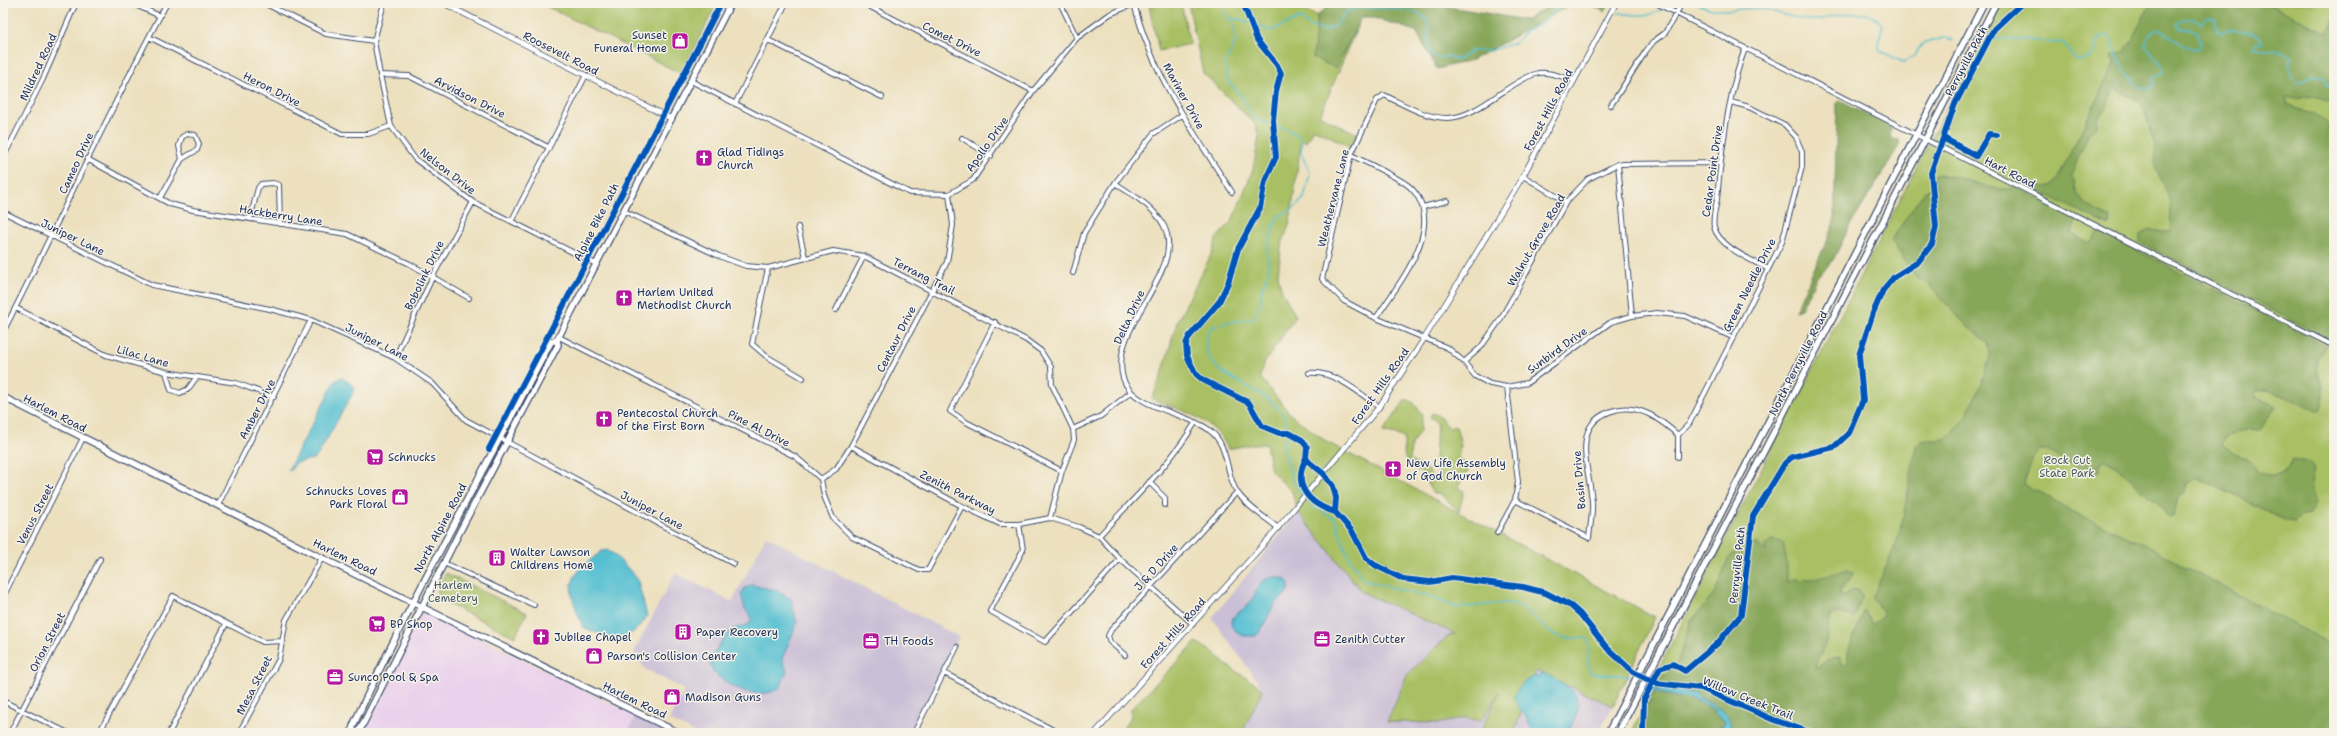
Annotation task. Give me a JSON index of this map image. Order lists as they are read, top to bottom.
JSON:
{
  "streets": {
    "main road": ["North Perryville Road", "Harlem Road", "North Alpine Road"],
    "street": [
      "Comet Drive",
      "Roosevelt Road",
      "Mildred Road",
      "Heron Drive",
      "Mariner Drive",
      "Arvidson Drive",
      "Forest Hills Road",
      "Apollo Drive",
      "Cameo Drive",
      "Nelson Drive",
      "Cedar Point Drive",
      "Hart Road",
      "Weathervane Lane",
      "Hackberry Lane",
      "Juniper Lane",
      "Walnut Grove Road",
      "Bobolink Drive",
      "Terrang Trail",
      "Green Needle Drive",
      "Delta Drive",
      "Centaur Drive",
      "Sunbird Drive",
      "Lilac Lane",
      "Amber Drive",
      "Pine Al Drive",
      "Basin Drive",
      "Zenith Parkway",
      "Venus Street",
      "J & D Drive",
      "Orion Street",
      "Mesa Street"
    ],
    "cycle path": ["Perryville Path", "Alpine Bike Path", "Willow Creek Trail"]
  },
  "crossings": [
    ["Comet Drive", "Apollo Drive"],
    ["Roosevelt Road", "North Alpine Road"],
    ["Heron Drive", "Cameo Drive"],
    ["Heron Drive", "Nelson Drive"],
    ["Mariner Drive", "Apollo Drive"],
    ["Arvidson Drive", "Nelson Drive"],
    ["Forest Hills Road", "Weathervane Lane"],
    ["Forest Hills Road", "Sunbird Drive"],
    ["Forest Hills Road", "Zenith Parkway"],
    ["Apollo Drive", "Centaur Drive"],
    ["Cameo Drive", "Hackberry Lane"],
    ["Cameo Drive", "Juniper Lane"],
    ["Cameo Drive", "Lilac Lane"],
    ["Nelson Drive", "Bobolink Drive"],
    ["Nelson Drive", "North Alpine Road"],
    ["Cedar Point Drive", "Hart Road"],
    ["Cedar Point Drive", "Walnut Grove Road"],
    ["Cedar Point Drive", "Green Needle Drive"],
    ["Hart Road", "North Perryville Road"],
    ["Weathervane Lane", "Sunbird Drive"],
    ["Hackberry Lane", "Bobolink Drive"],
    ["Juniper Lane", "Bobolink Drive"],
    ["Juniper Lane", "Amber Drive"],
    ["Juniper Lane", "North Alpine Road"],
    ["Walnut Grove Road", "Sunbird Drive"],
    ["Terrang Trail", "Centaur Drive"],
    ["Terrang Trail", "North Alpine Road"],
    ["Green Needle Drive", "Sunbird Drive"],
    ["Green Needle Drive", "Basin Drive"],
    ["Centaur Drive", "Pine Al Drive"],
    ["Centaur Drive", "Zenith Parkway"],
    ["Lilac Lane", "Amber Drive"],
    ["Amber Drive", "Harlem Road"],
    ["Harlem Road", "Venus Street"],
    ["Harlem Road", "North Alpine Road"],
    ["Harlem Road", "Mesa Street"],
    ["Pine Al Drive", "North Alpine Road"],
    ["Zenith Parkway", "J & D Drive"]
  ],
  "parks": ["Rock Cut State Park", "Harlem Cemetery"],
  "places": {
    "shop": [
      "Sunset Funeral Home",
      "Schnucks Loves Park Floral",
      "Parson's Collision Center",
      "Madison Guns"
    ],
    "church": [
      "Glad Tidings Church",
      "Harlem United Methodist Church",
      "Pentecostal Church of the First Born",
      "New Life Assembly of God Church",
      "Jubilee Chapel"
    ],
    "supermarket": ["Schnucks", "BP Shop"],
    "building": ["Walter Lawson Childrens Home", "Paper Recovery"],
    "office": ["Zenith Cutter", "TH Foods", "Sunco Pool & Spa"]
  }
}
